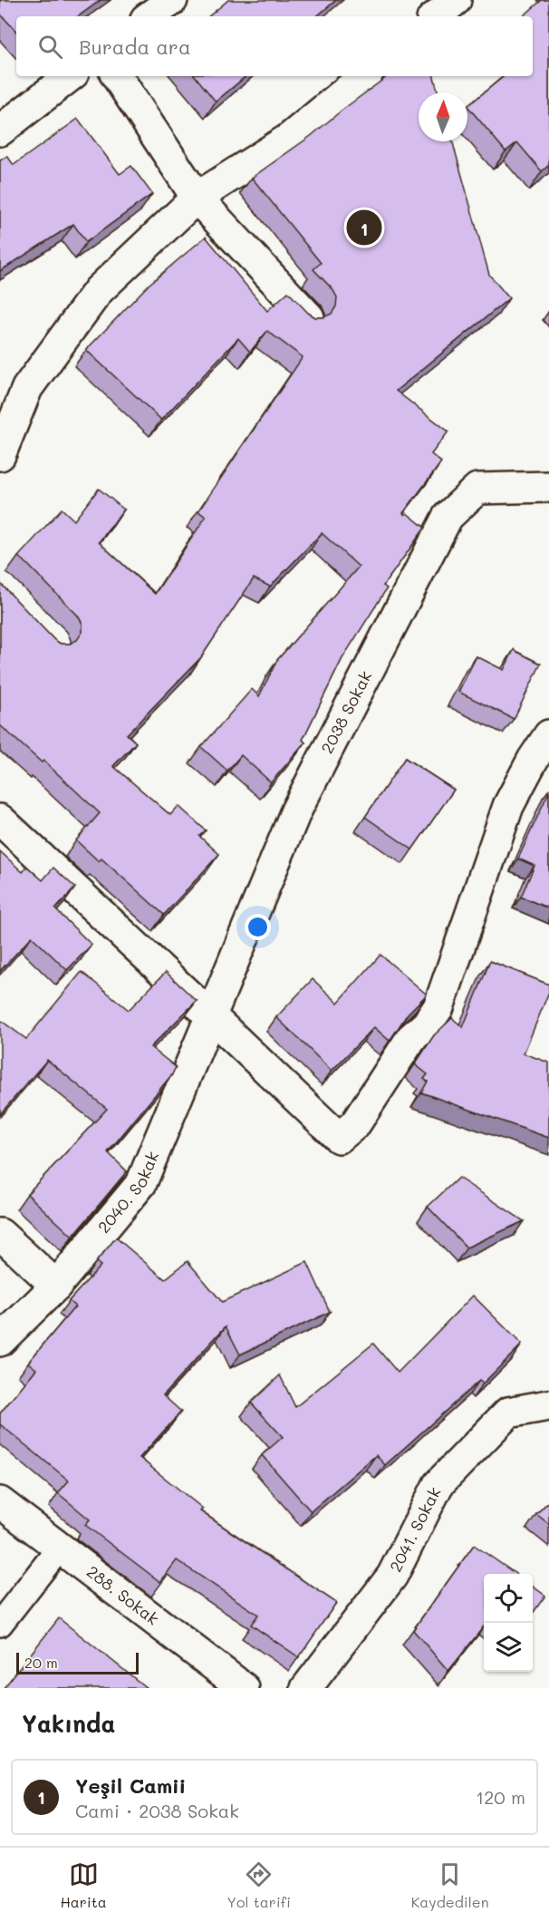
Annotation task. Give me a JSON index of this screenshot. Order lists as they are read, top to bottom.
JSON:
{
  "streets": {
    "street": [
      "2038 Sokak",
      "2040. Sokak",
      "2041. Sokak",
      "288. Sokak"
    ]
  },
  "crossings": [
    ["2038 Sokak", "2040. Sokak"]
  ],
  "scale_bar": "20 m",
  "north": "top",
  "page": {
    "search": "Burada ara",
    "pins": "1",
    "scale": "20 m",
    "heading": "Yakında",
    "list": [
      {
        "mark": "1",
        "name": "Yeşil Camii",
        "note": "Cami · 2038 Sokak",
        "value": "120 m"
      }
    ],
    "nav": ["Harita", "Yol tarifi", "Kaydedilen"]
  }
}
